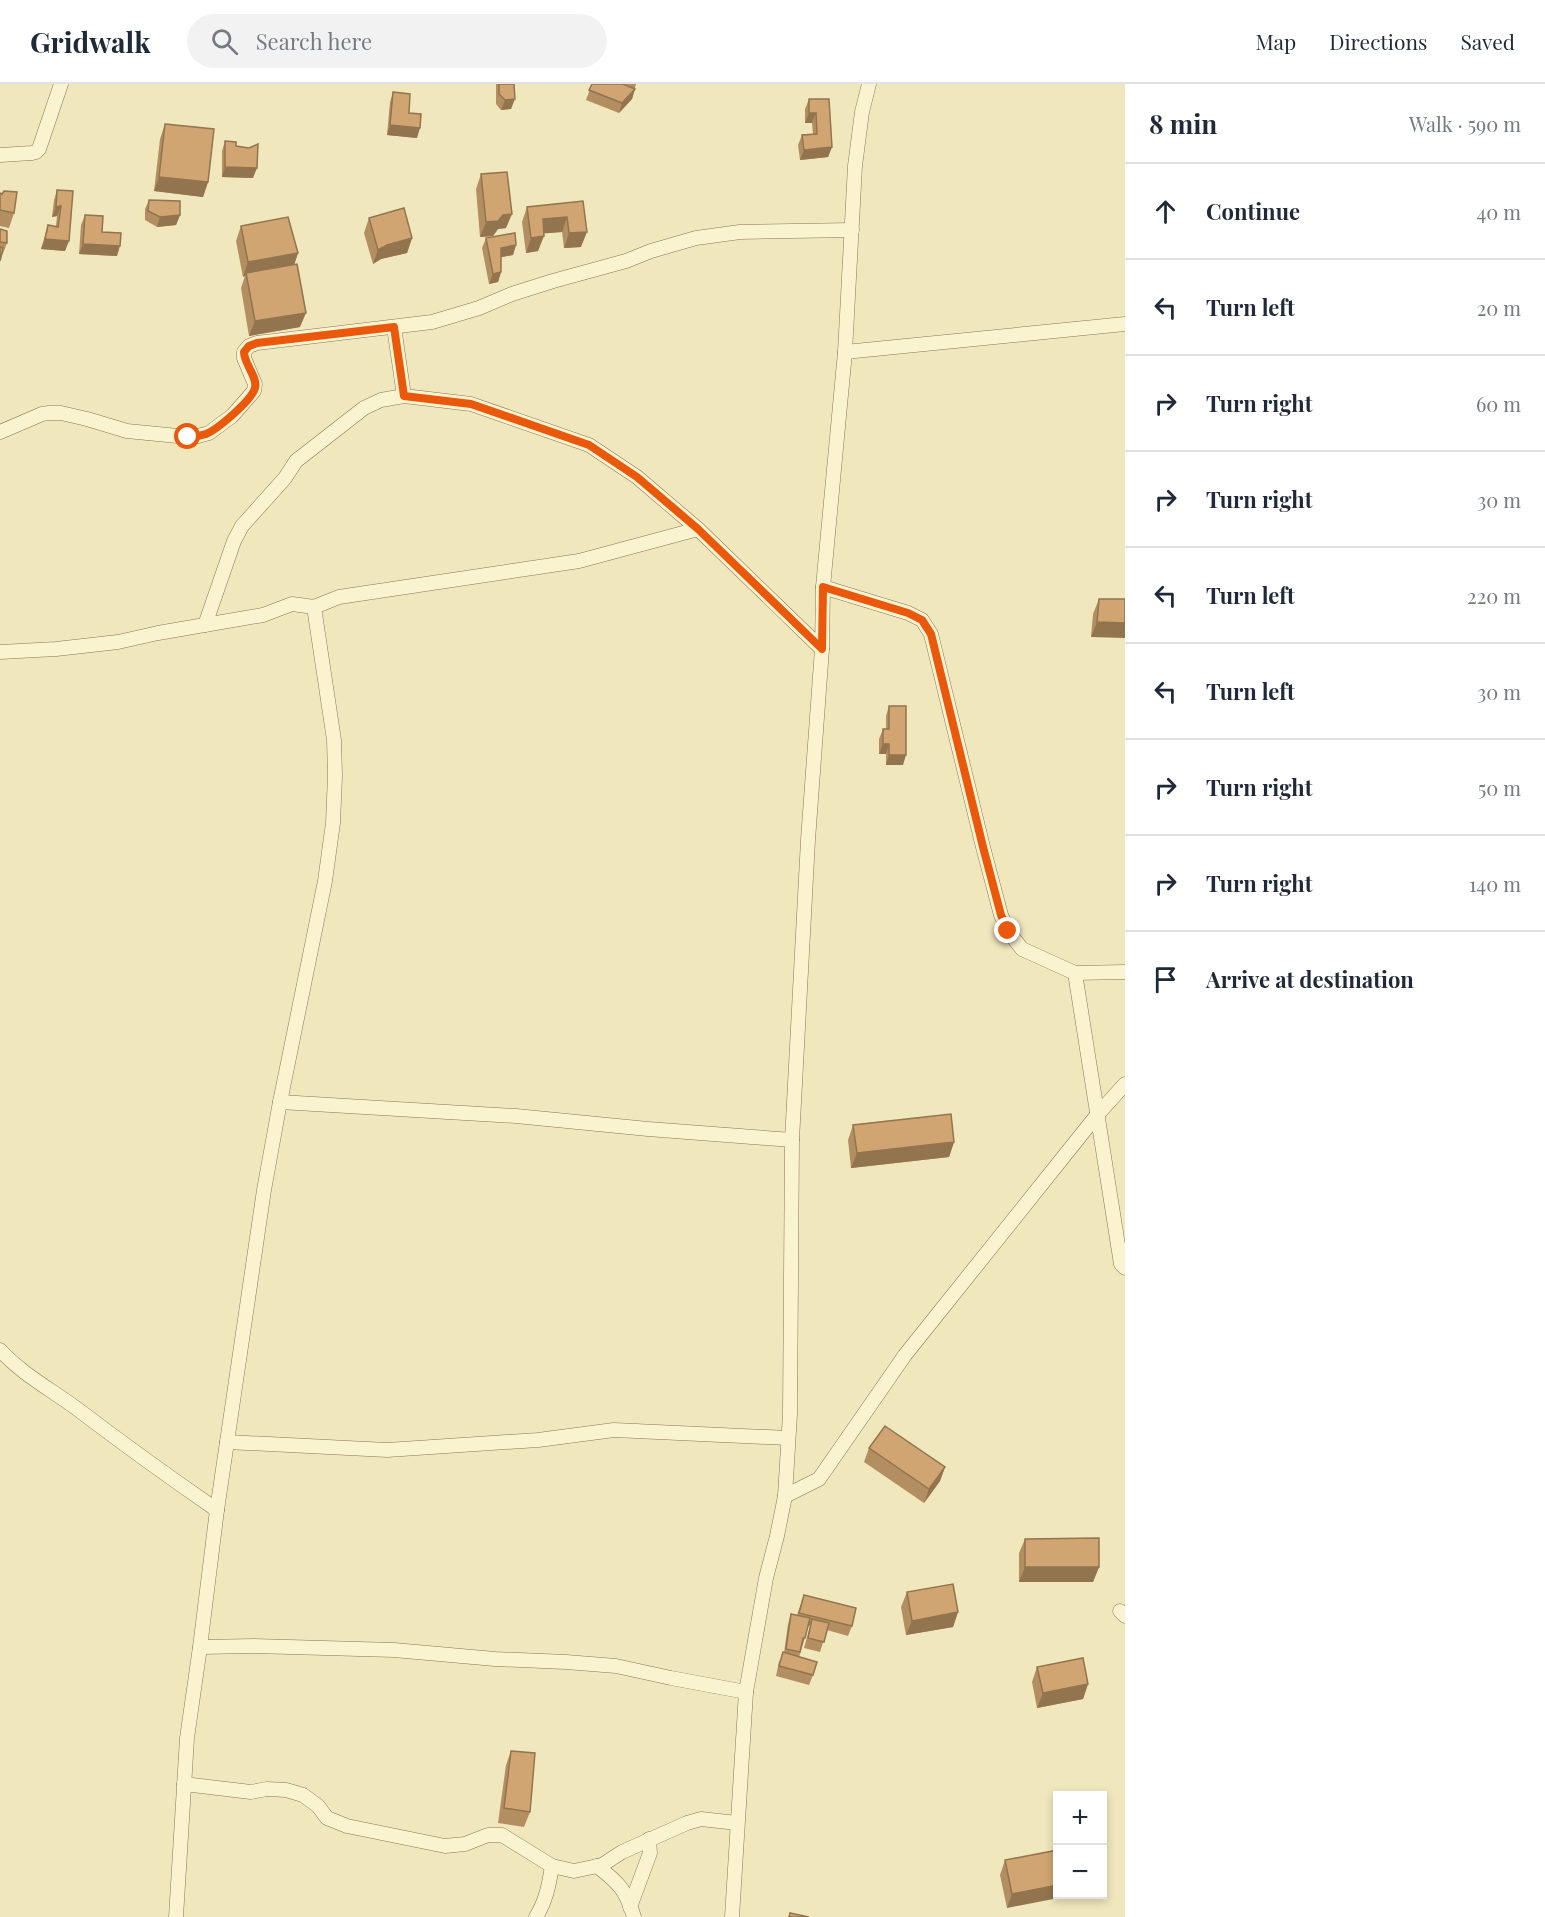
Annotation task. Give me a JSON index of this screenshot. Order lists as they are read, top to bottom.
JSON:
{
  "page": {
    "header": "Gridwalk",
    "search": "Search here",
    "nav": ["Map", "Directions", "Saved"],
    "heading": ["8 min", "Walk · 590 m"],
    "list": [
      ["Continue", "40 m"],
      ["Turn left", "20 m"],
      ["Turn right", "60 m"],
      ["Turn right", "30 m"],
      ["Turn left", "220 m"],
      ["Turn left", "30 m"],
      ["Turn right", "50 m"],
      ["Turn right", "140 m"],
      "Arrive at destination"
    ],
    "map_buttons": ["+", "−"]
  }
}
